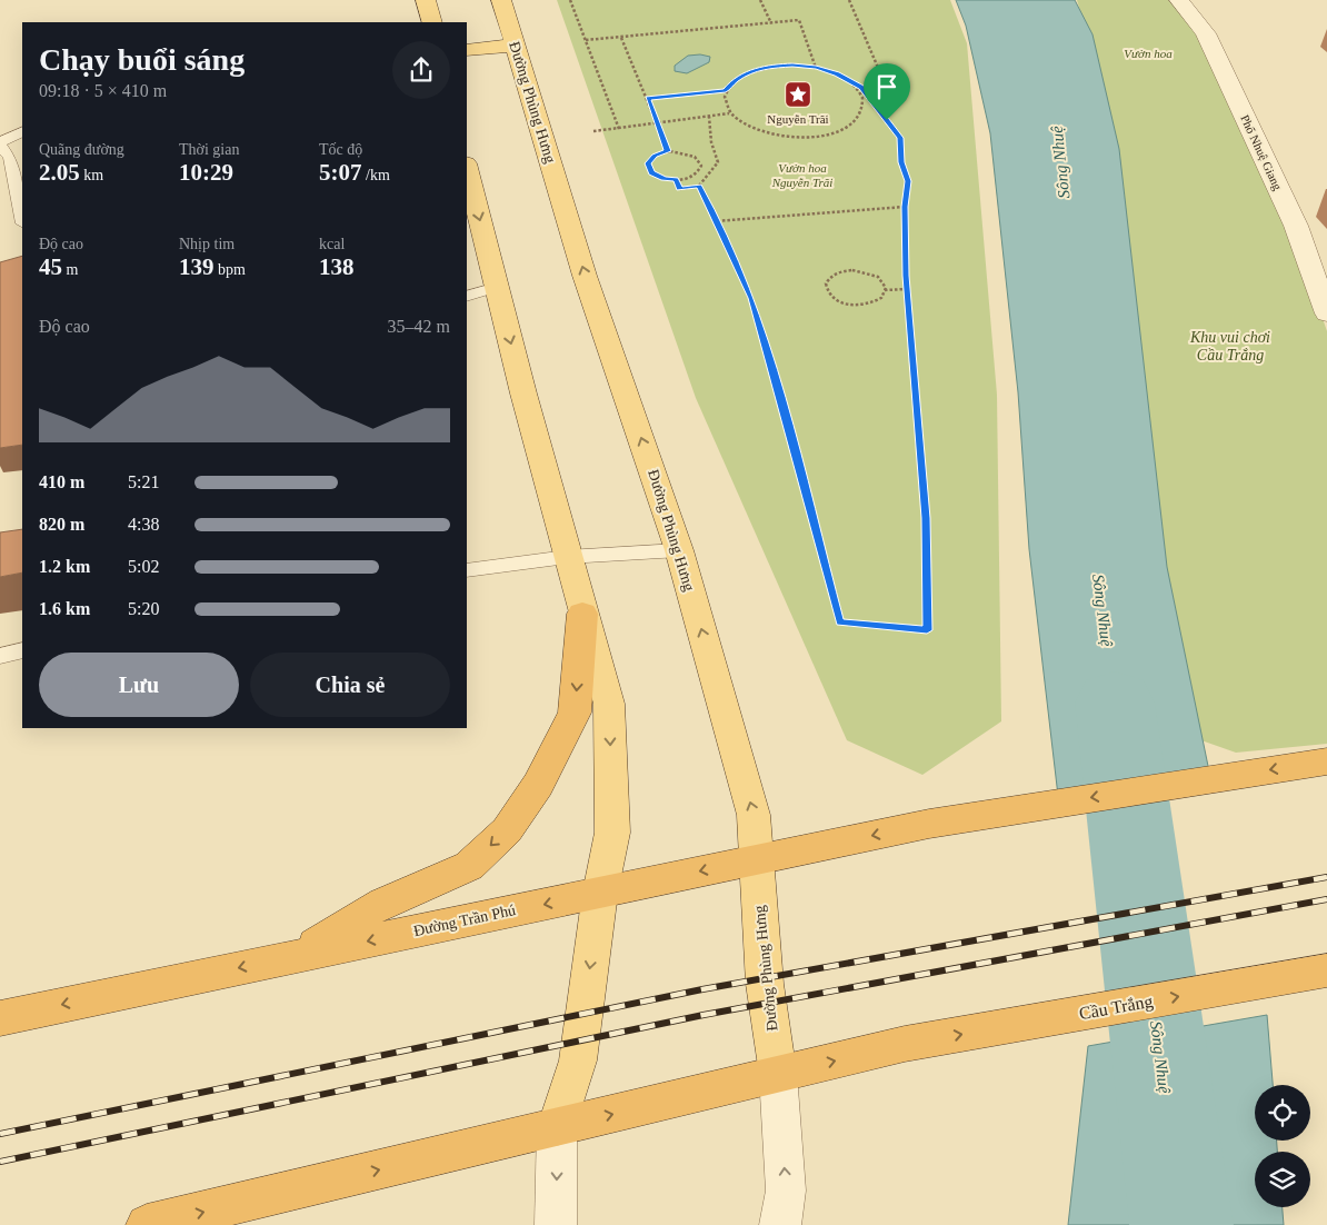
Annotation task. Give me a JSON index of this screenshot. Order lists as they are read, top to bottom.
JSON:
{
  "streets": {
    "highway": ["Đường Trần Phú", "Cầu Trắng"],
    "main road": ["Đường Phùng Hưng"],
    "street": ["Phố Nhuệ Giang"]
  },
  "crossings": [
    ["Đường Phùng Hưng", "Đường Trần Phú"],
    ["Đường Phùng Hưng", "Cầu Trắng"]
  ],
  "one_way": ["Cầu Trắng"],
  "water": ["Sông Nhuệ"],
  "parks": ["Vườn hoa", "Vườn hoa Nguyễn Trãi", "Khu vui chơi Cầu Trắng"],
  "places": {
    "place": ["Nguyễn Trãi"]
  },
  "page": {
    "heading": ["Chạy buổi sáng", "09:18 · 5 × 410 m"],
    "stats": [
      ["Quãng đường", "2.05 km"],
      ["Thời gian", "10:29"],
      ["Tốc độ", "5:07 /km"],
      ["Độ cao", "45 m"],
      ["Nhịp tim", "139 bpm"],
      ["kcal", "138"]
    ],
    "chart": ["Độ cao", "35–42 m"],
    "list": [
      {
        "name": "410 m",
        "note": "5:21"
      },
      {
        "name": "820 m",
        "note": "4:38"
      },
      {
        "name": "1.2 km",
        "note": "5:02"
      },
      {
        "name": "1.6 km",
        "note": "5:20"
      }
    ],
    "buttons": ["Lưu", "Chia sẻ"]
  }
}
